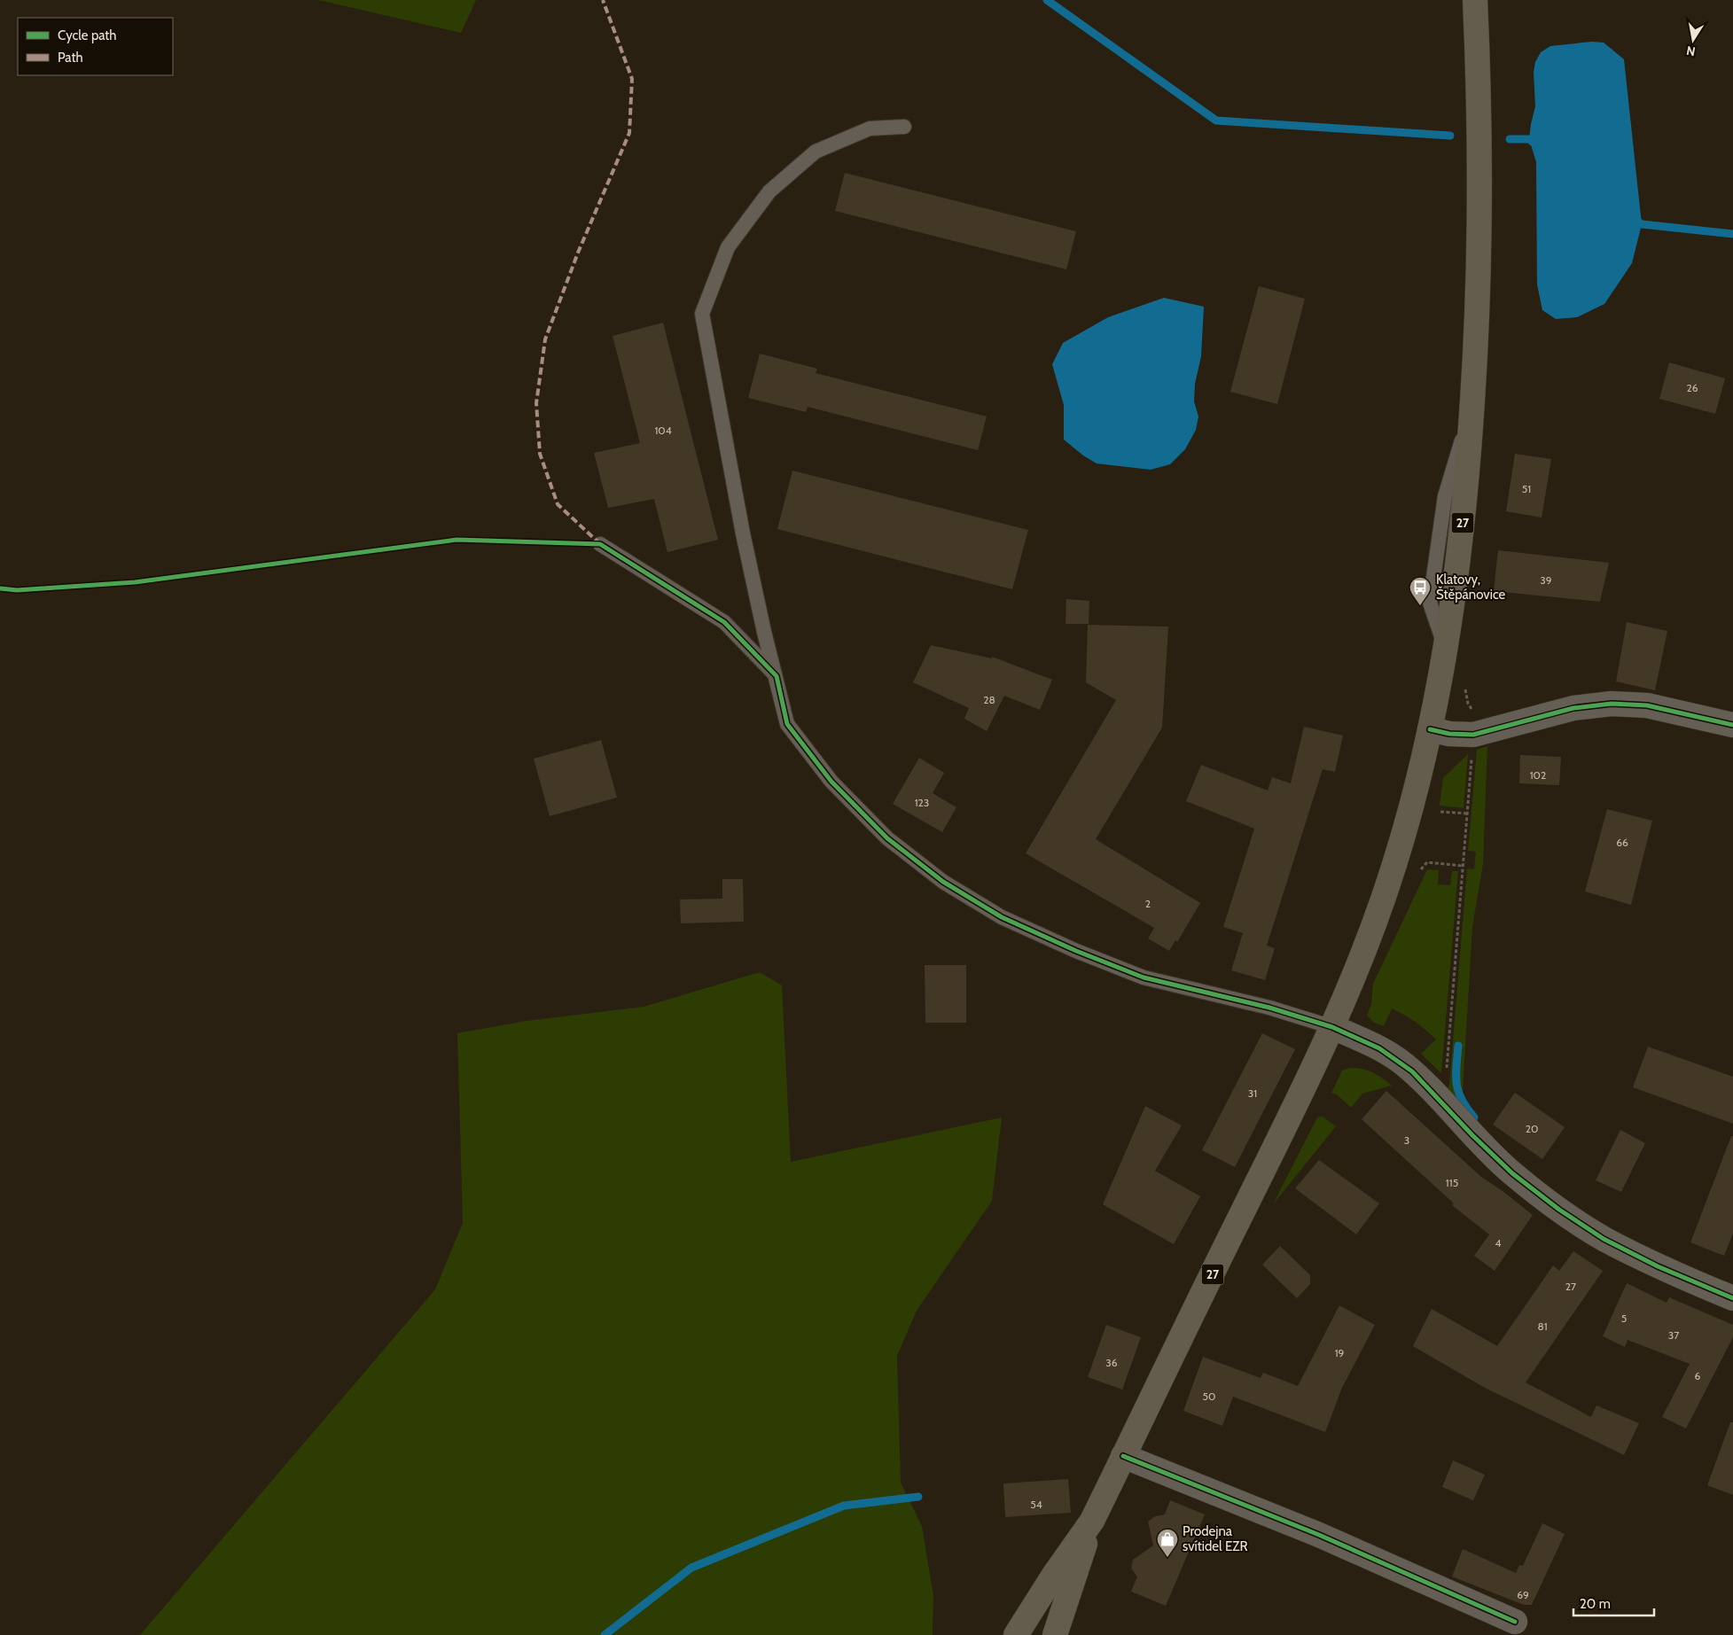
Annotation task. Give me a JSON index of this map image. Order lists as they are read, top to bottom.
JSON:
{
  "streets": {
    "main road": ["27"]
  },
  "places": {
    "bus stop": ["Klatovy, Štěpánovice"],
    "shop": ["Prodejna svítidel EZR"]
  },
  "house_numbers": [
    "26",
    "104",
    "51",
    "39",
    "28",
    "102",
    "123",
    "66",
    "2",
    "31",
    "20",
    "3",
    "115",
    "4",
    "27",
    "5",
    "81",
    "37",
    "19",
    "36",
    "6",
    "50",
    "54",
    "69"
  ],
  "legend": ["Cycle path", "Path"],
  "scale_bar": "20 m",
  "north": "bottom"
}
